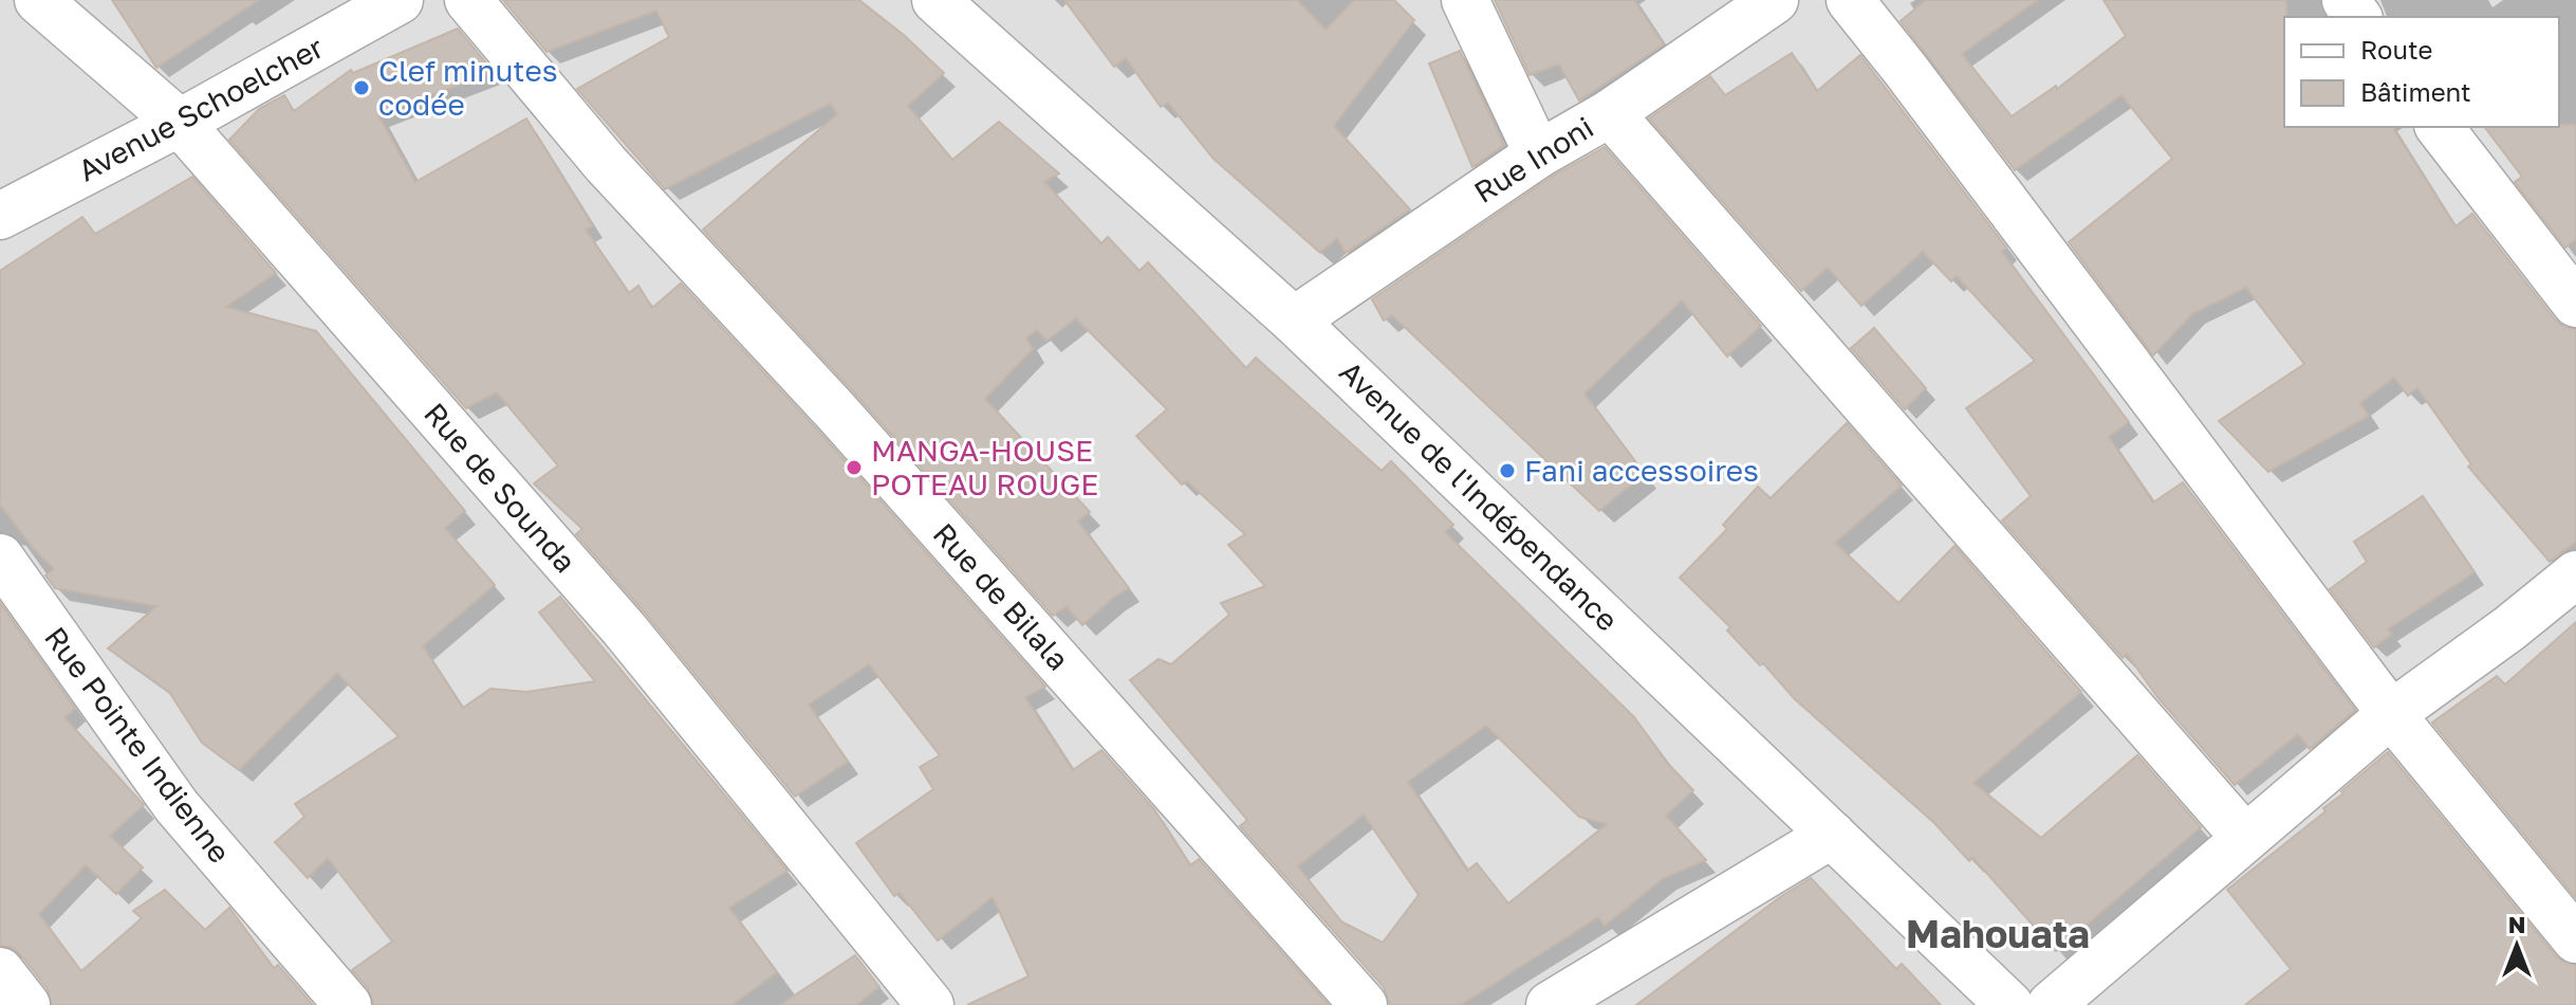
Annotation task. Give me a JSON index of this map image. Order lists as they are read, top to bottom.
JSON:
{
  "streets": {
    "street": [
      "Avenue Schoelcher",
      "Rue Inoni",
      "Rue de Sounda",
      "Avenue de l'Indépendance",
      "Rue de Bilala",
      "Rue Pointe Indienne"
    ]
  },
  "crossings": [
    ["Avenue Schoelcher", "Rue de Sounda"],
    ["Rue Inoni", "Avenue de l'Indépendance"]
  ],
  "districts": ["Mahouata"],
  "places": ["Clef minutes codée", "MANGA-HOUSE POTEAU ROUGE", "Fani accessoires"],
  "legend": ["Route", "Bâtiment"],
  "north": "top"
}
